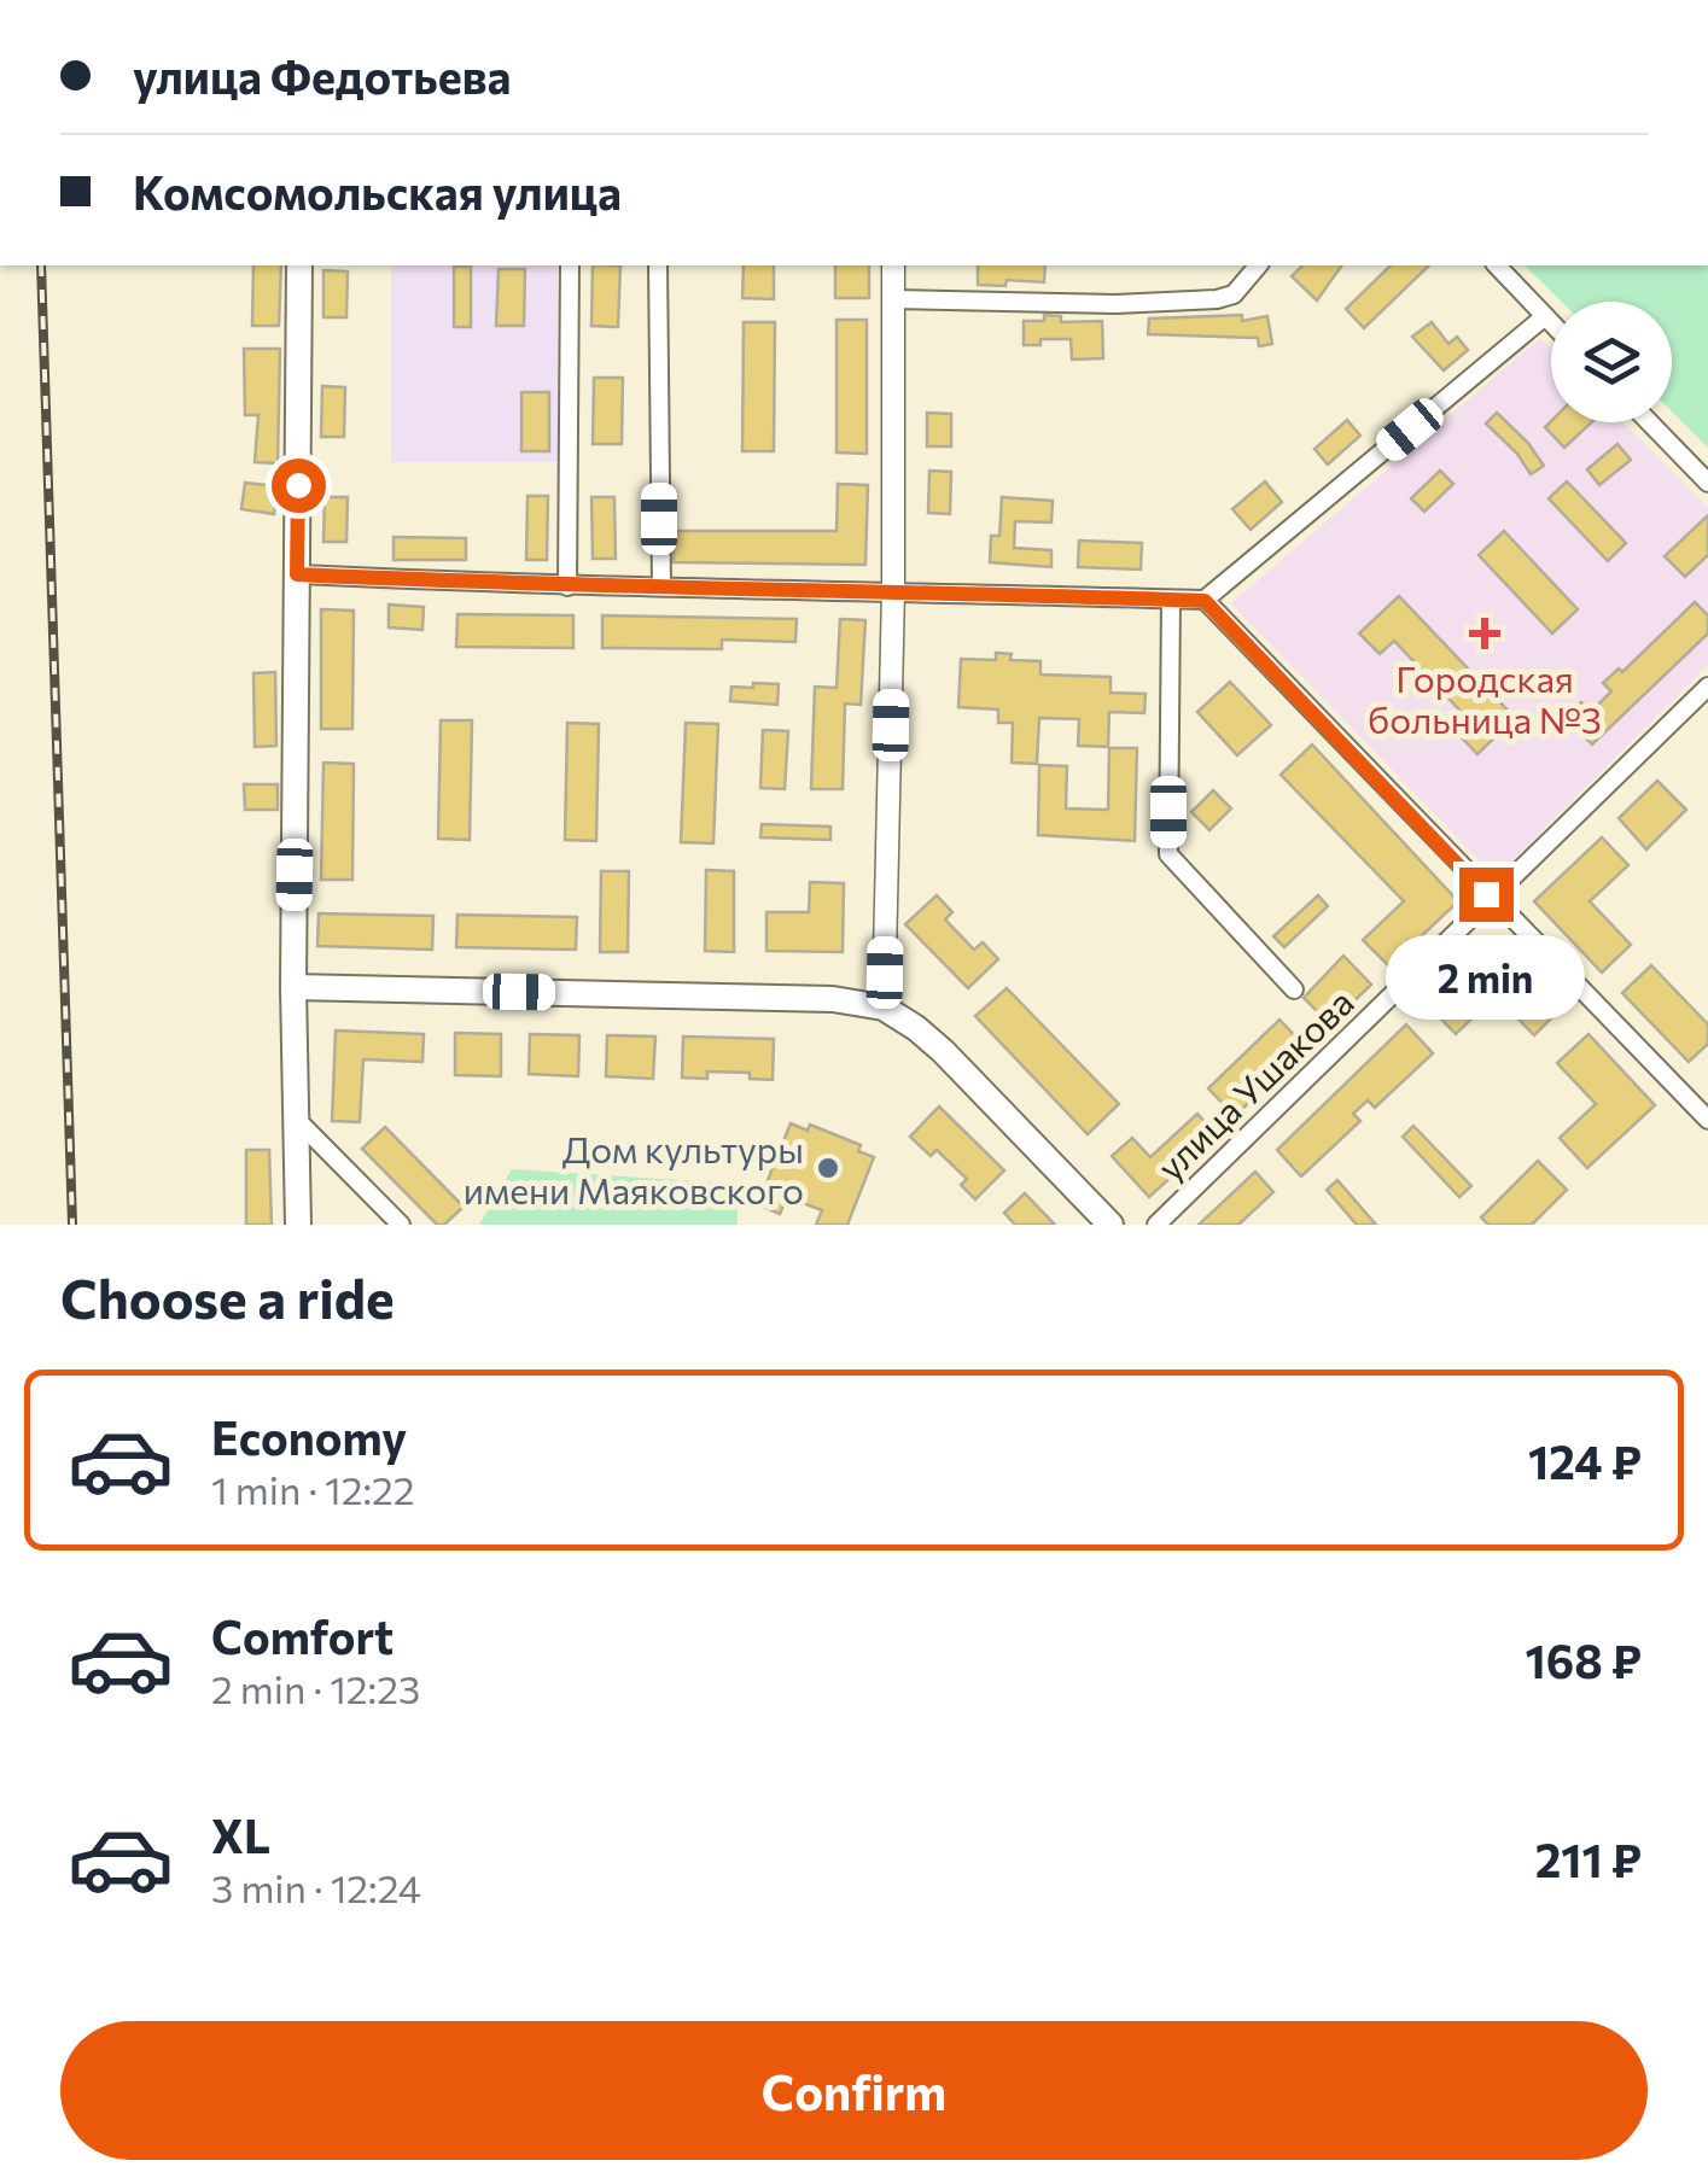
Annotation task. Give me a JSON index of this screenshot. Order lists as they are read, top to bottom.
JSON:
{
  "streets": {
    "street": ["улица Ушакова"]
  },
  "places": {
    "health": ["Городская больница №3"],
    "other": ["Дом культуры имени Маяковского"]
  },
  "page": {
    "banner": ["улица Федотьева", "Комсомольская улица"],
    "bubble": "2 min",
    "heading": "Choose a ride",
    "list": [
      {
        "name": "Economy",
        "note": "1 min · 12:22",
        "value": "124 ₽"
      },
      {
        "name": "Comfort",
        "note": "2 min · 12:23",
        "value": "168 ₽"
      },
      {
        "name": "XL",
        "note": "3 min · 12:24",
        "value": "211 ₽"
      }
    ],
    "buttons": "Confirm"
  }
}
